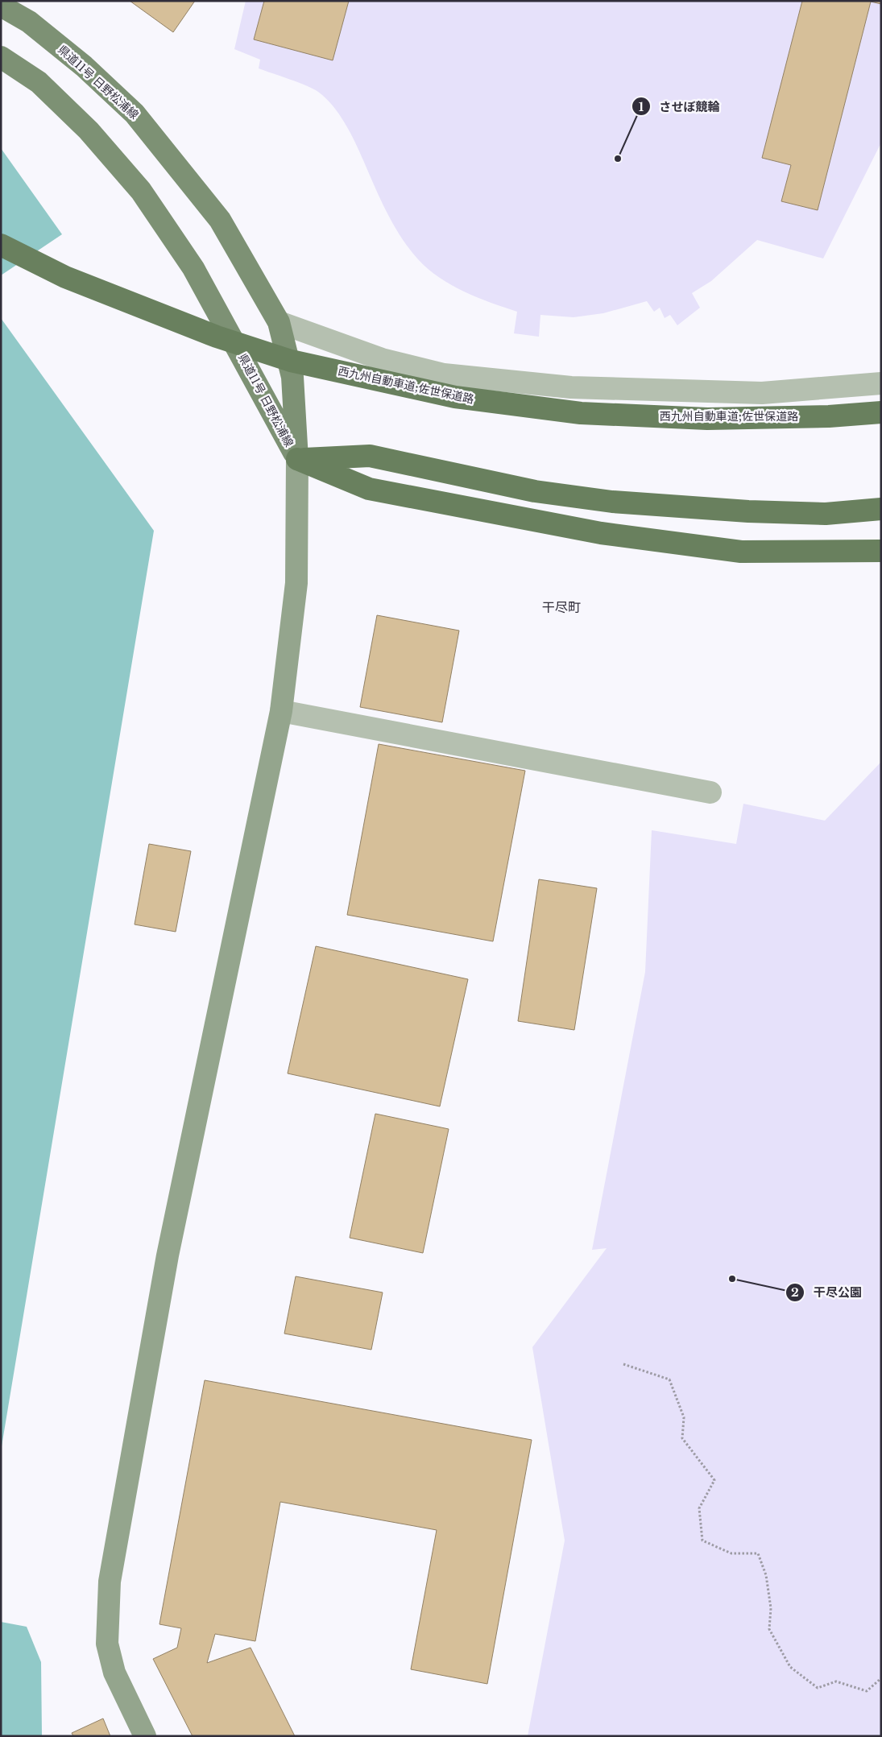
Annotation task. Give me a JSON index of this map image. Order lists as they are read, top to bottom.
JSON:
{
  "streets": {
    "highway": ["西九州自動車道;佐世保道路"],
    "main road": ["県道11号 日野松浦線"]
  },
  "districts": ["干尽町"],
  "places": ["させぼ競輪", "干尽公園"]
}
